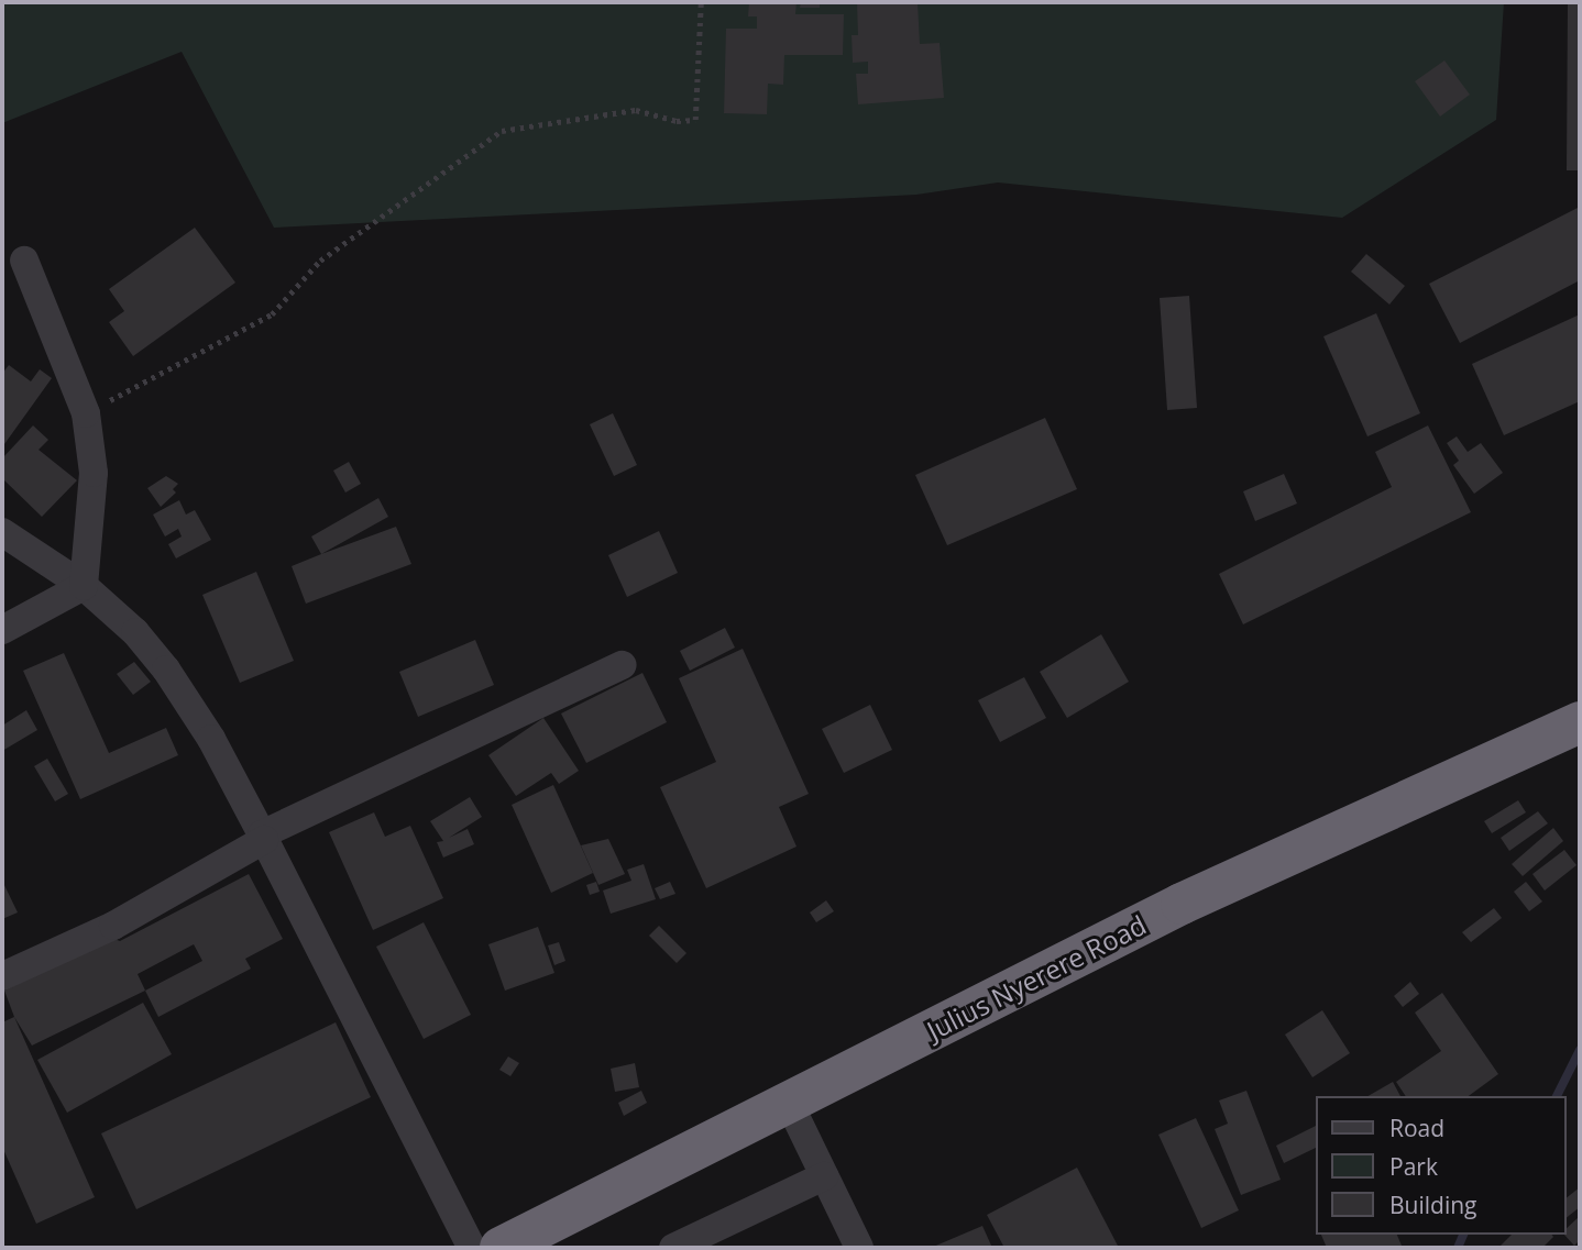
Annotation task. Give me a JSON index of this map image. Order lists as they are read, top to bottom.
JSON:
{
  "streets": {
    "highway": ["Julius Nyerere Road"]
  },
  "legend": ["Road", "Park", "Building"]
}
